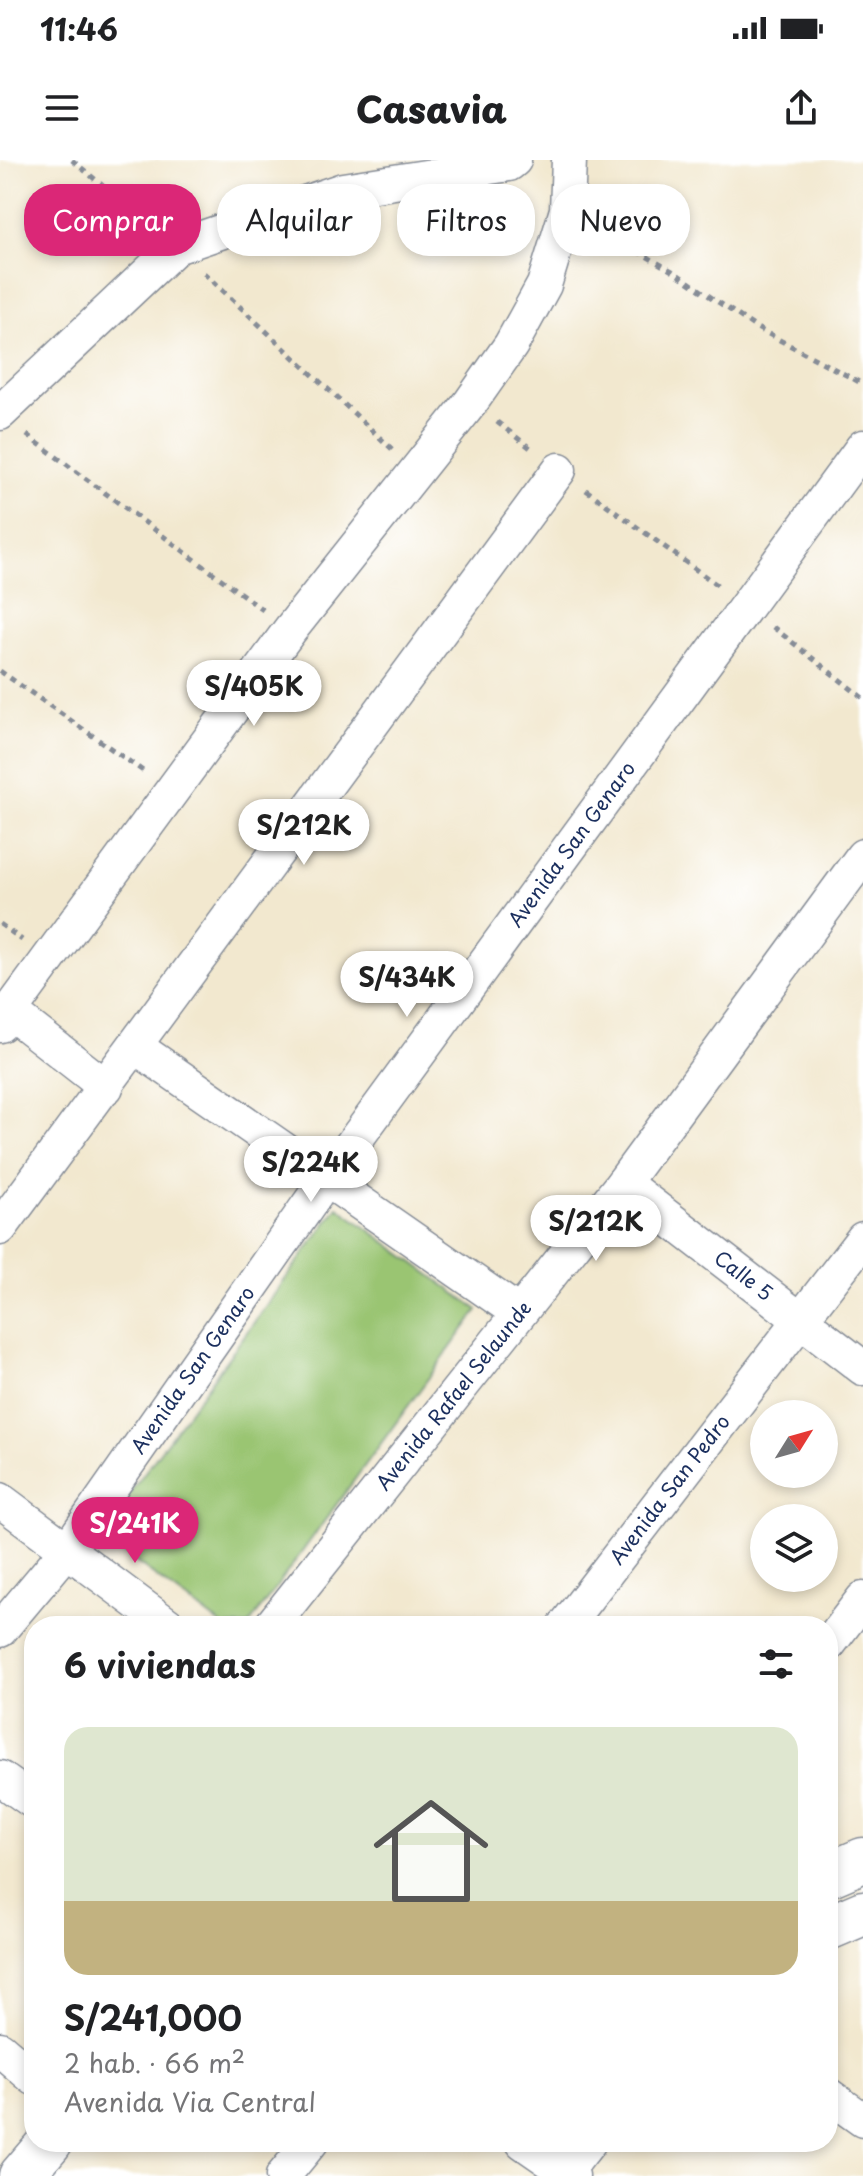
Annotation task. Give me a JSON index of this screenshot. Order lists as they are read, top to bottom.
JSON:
{
  "streets": {
    "street": [
      "Avenida San Genaro",
      "Calle 5",
      "Avenida Rafael Selaunde",
      "Avenida San Pedro"
    ]
  },
  "crossings": [
    ["Calle 5", "Avenida Rafael Selaunde"],
    ["Calle 5", "Avenida San Pedro"]
  ],
  "north": "top right",
  "page": {
    "status": "11:46",
    "header": "Casavia",
    "chip": [
      "Comprar",
      "Alquilar",
      "Filtros",
      "Nuevo"
    ],
    "price": [
      "S/405K",
      "S/212K",
      "S/434K",
      "S/224K",
      "S/212K",
      "S/241K"
    ],
    "heading": "6 viviendas",
    "list": [
      {
        "name": "S/241,000",
        "note": "2 hab. · 66 m² · Avenida Via Central"
      }
    ]
  }
}
